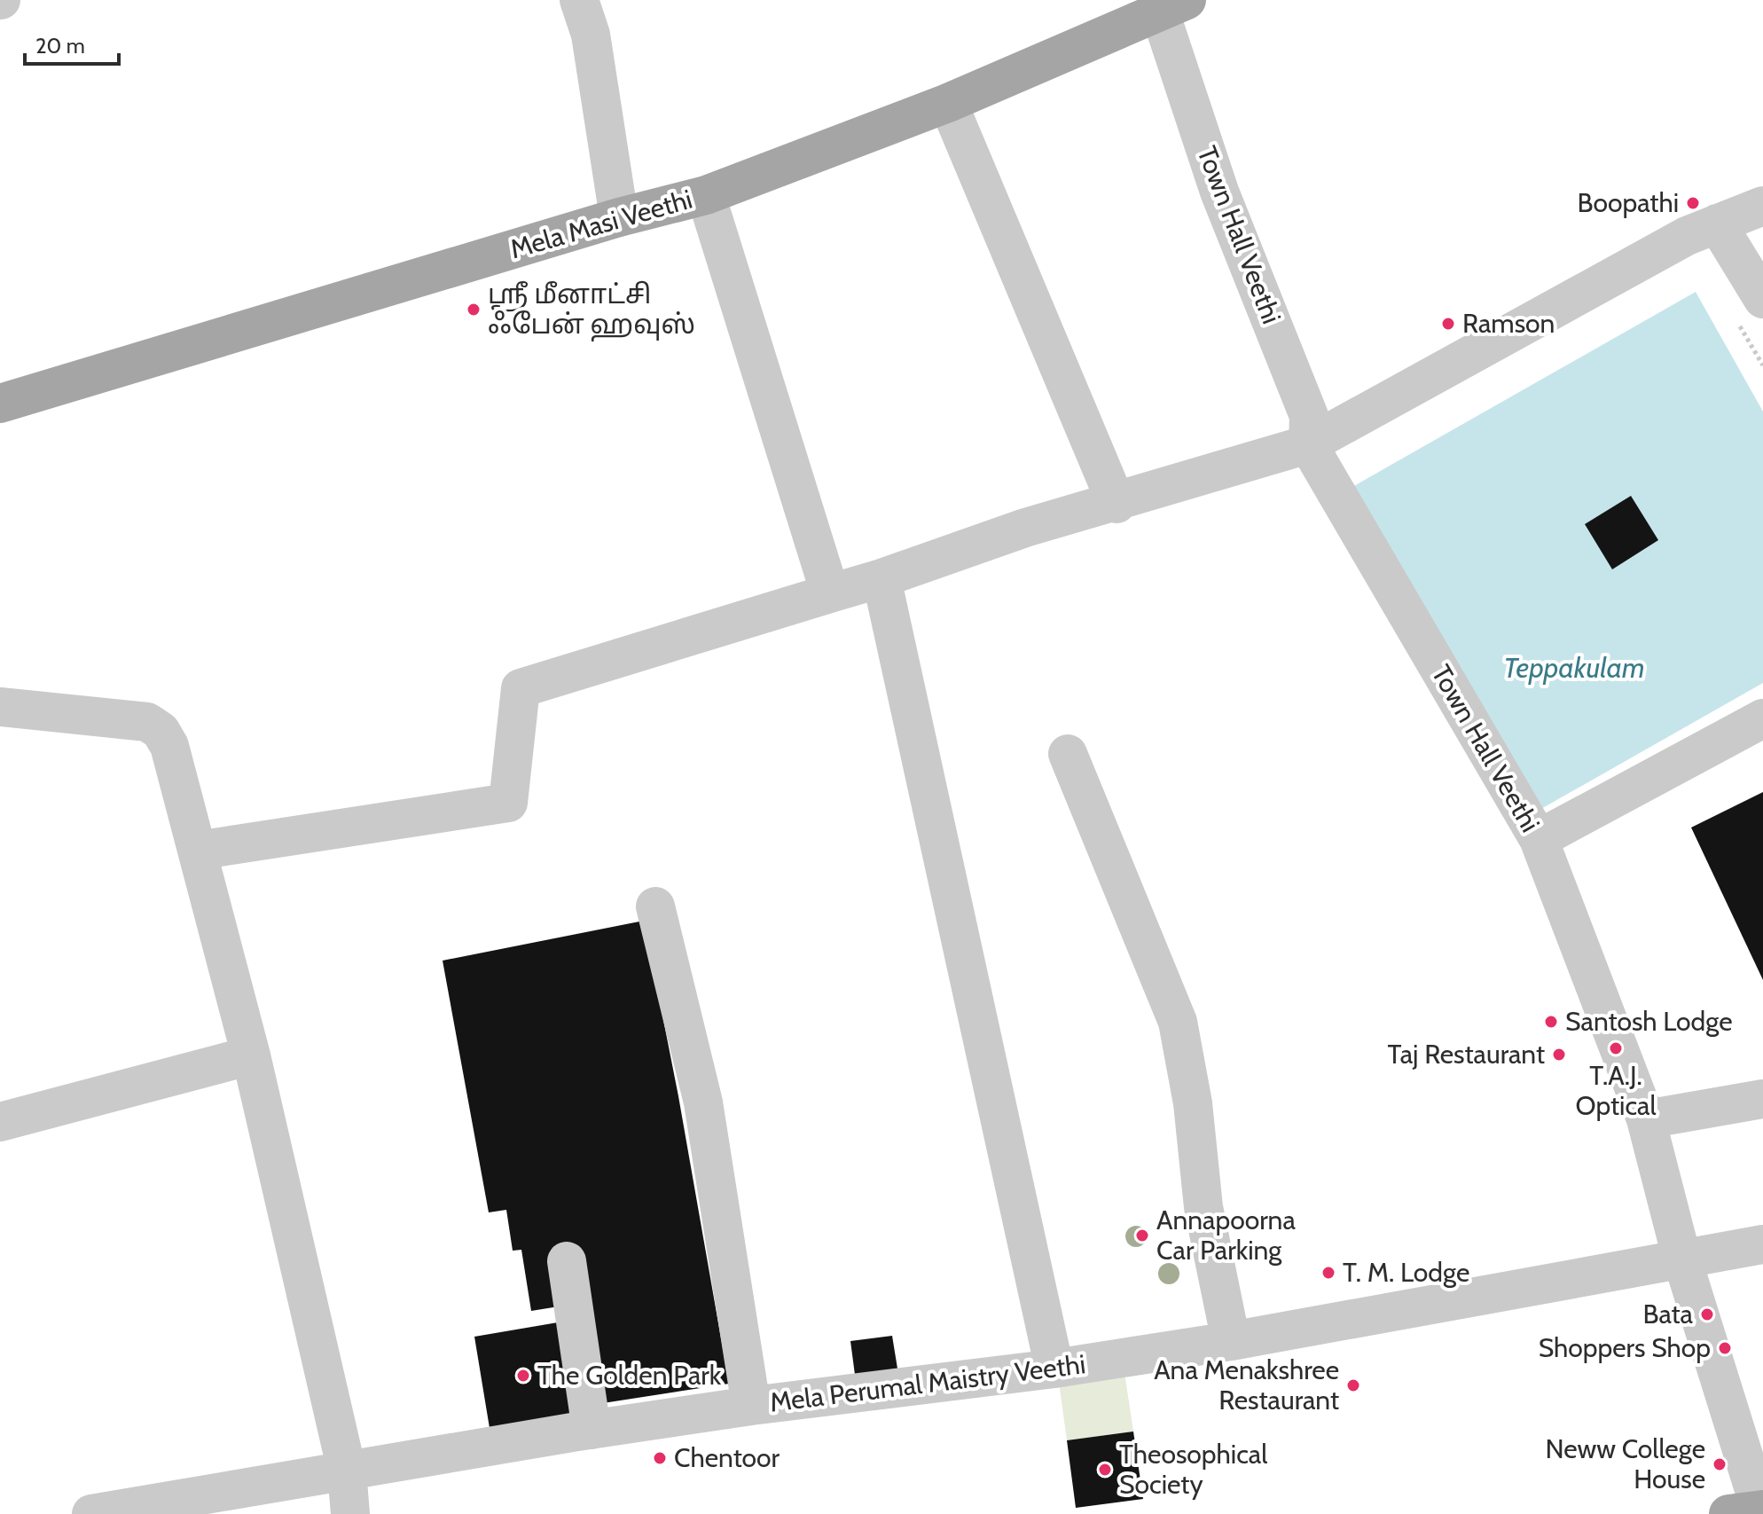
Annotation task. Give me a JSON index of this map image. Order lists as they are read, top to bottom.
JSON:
{
  "streets": {
    "main road": ["Mela Masi Veethi"],
    "street": ["Town Hall Veethi", "Mela Perumal Maistry Veethi"]
  },
  "crossings": [
    ["Mela Masi Veethi", "Town Hall Veethi"],
    ["Town Hall Veethi", "Mela Perumal Maistry Veethi"]
  ],
  "water": ["Teppakulam"],
  "places": [
    "Boopathi",
    "ஶ்ரீ மீனாட்சி ஃபேன் ஹவுஸ்",
    "Ramson",
    "Santosh Lodge",
    "T.A.J. Optical",
    "Taj Restaurant",
    "Annapoorna Car Parking",
    "T. M. Lodge",
    "Bata",
    "Shoppers Shop",
    "The Golden Park",
    "Ana Menakshree Restaurant",
    "Chentoor",
    "Neww College House",
    "Theosophical Society"
  ],
  "scale_bar": "20 m"
}
